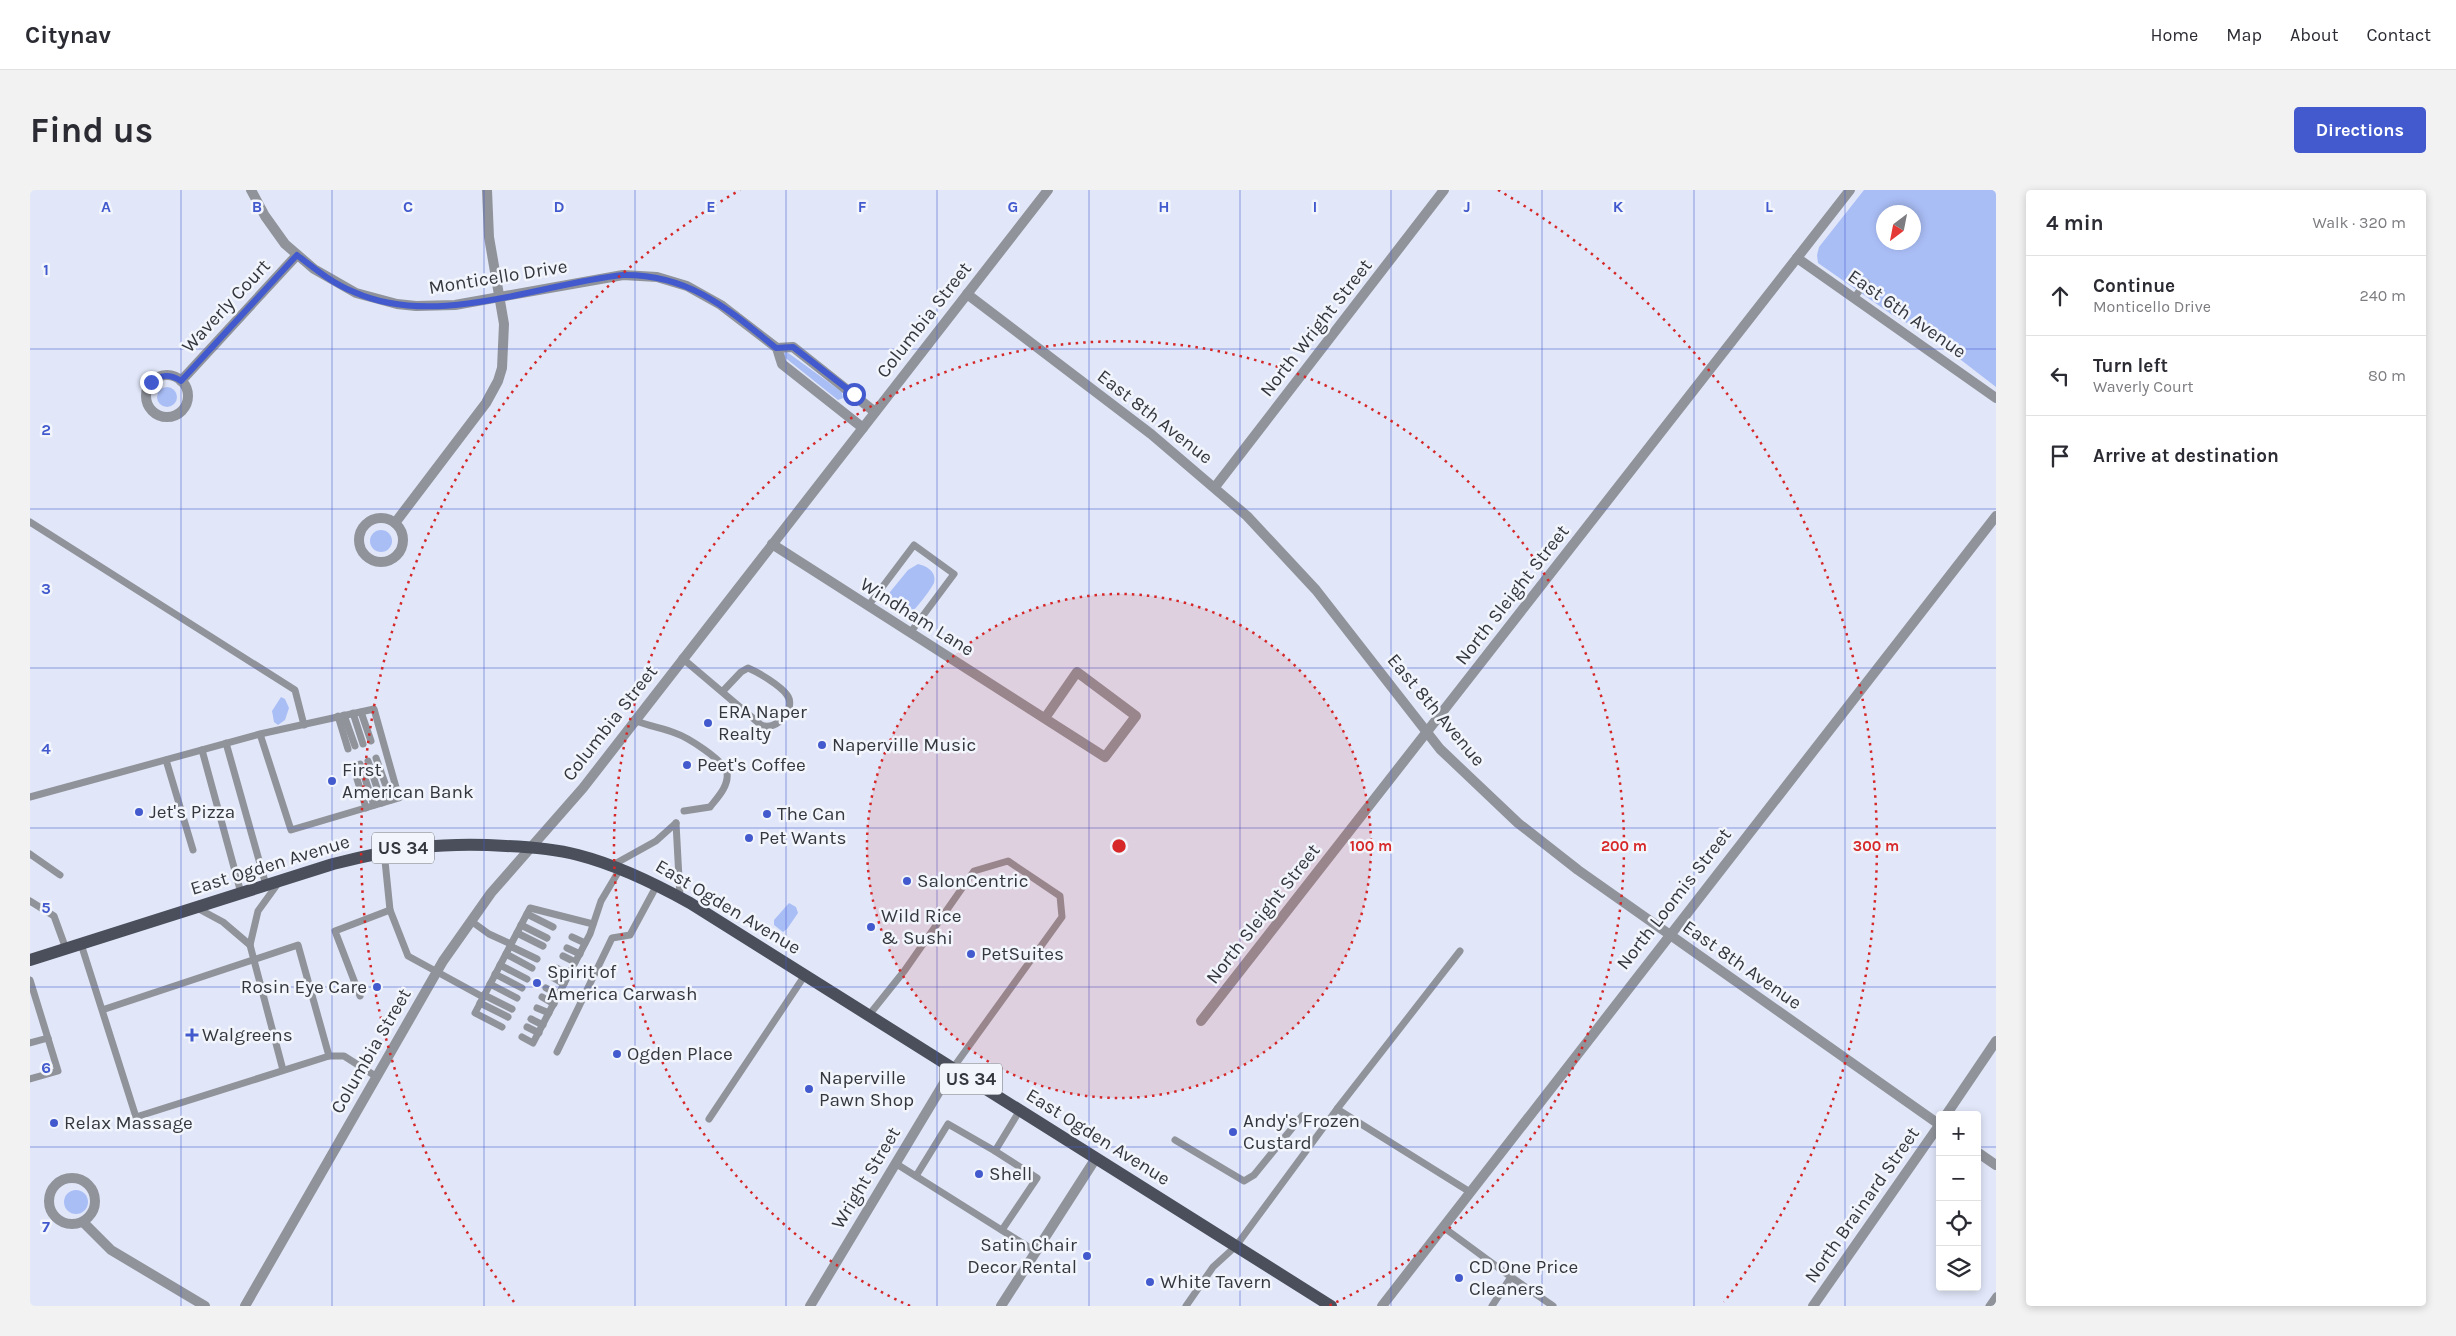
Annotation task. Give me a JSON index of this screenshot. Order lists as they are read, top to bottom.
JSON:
{
  "streets": {
    "main road": ["US 34", "East Ogden Avenue"],
    "street": [
      "Monticello Drive",
      "Waverly Court",
      "East 6th Avenue",
      "Columbia Street",
      "North Wright Street",
      "East 8th Avenue",
      "North Sleight Street",
      "Windham Lane",
      "North Loomis Street",
      "Wright Street",
      "North Brainard Street"
    ]
  },
  "crossings": [
    ["Monticello Drive", "Waverly Court"],
    ["Monticello Drive", "Columbia Street"],
    ["East 6th Avenue", "North Sleight Street"],
    ["Columbia Street", "East 8th Avenue"],
    ["Columbia Street", "Windham Lane"],
    ["Columbia Street", "East Ogden Avenue"],
    ["North Wright Street", "East 8th Avenue"],
    ["East 8th Avenue", "North Sleight Street"],
    ["East 8th Avenue", "North Loomis Street"],
    ["East Ogden Avenue", "Wright Street"]
  ],
  "places": {
    "other": [
      "ERA Naper Realty",
      "Naperville Music",
      "Peet's Coffee",
      "First American Bank",
      "Jet's Pizza",
      "The Can",
      "Pet Wants",
      "SalonCentric",
      "Wild Rice & Sushi",
      "PetSuites",
      "Spirit of America Carwash",
      "Rosin Eye Care",
      "Ogden Place",
      "Naperville Pawn Shop",
      "Relax Massage",
      "Andy's Frozen Custard",
      "Shell",
      "Satin Chair Decor Rental",
      "CD One Price Cleaners",
      "White Tavern"
    ],
    "health": ["Walgreens"]
  },
  "north": "bottom left",
  "page": {
    "header": "Citynav",
    "nav": [
      "Home",
      "Map",
      "About",
      "Contact"
    ],
    "buttons": "Directions",
    "title": "Find us",
    "heading": ["4 min", "Walk · 320 m"],
    "list": [
      ["Continue", "Monticello Drive", "240 m"],
      ["Turn left", "Waverly Court", "80 m"],
      "Arrive at destination"
    ],
    "map_buttons": ["+", "−"]
  },
  "grid": {
    "columns": [
      "A",
      "B",
      "C",
      "D",
      "E",
      "F",
      "G",
      "H",
      "I",
      "J",
      "K",
      "L"
    ],
    "rows": [
      "1",
      "2",
      "3",
      "4",
      "5",
      "6",
      "7"
    ]
  },
  "rings": ["100 m", "200 m", "300 m"]
}
